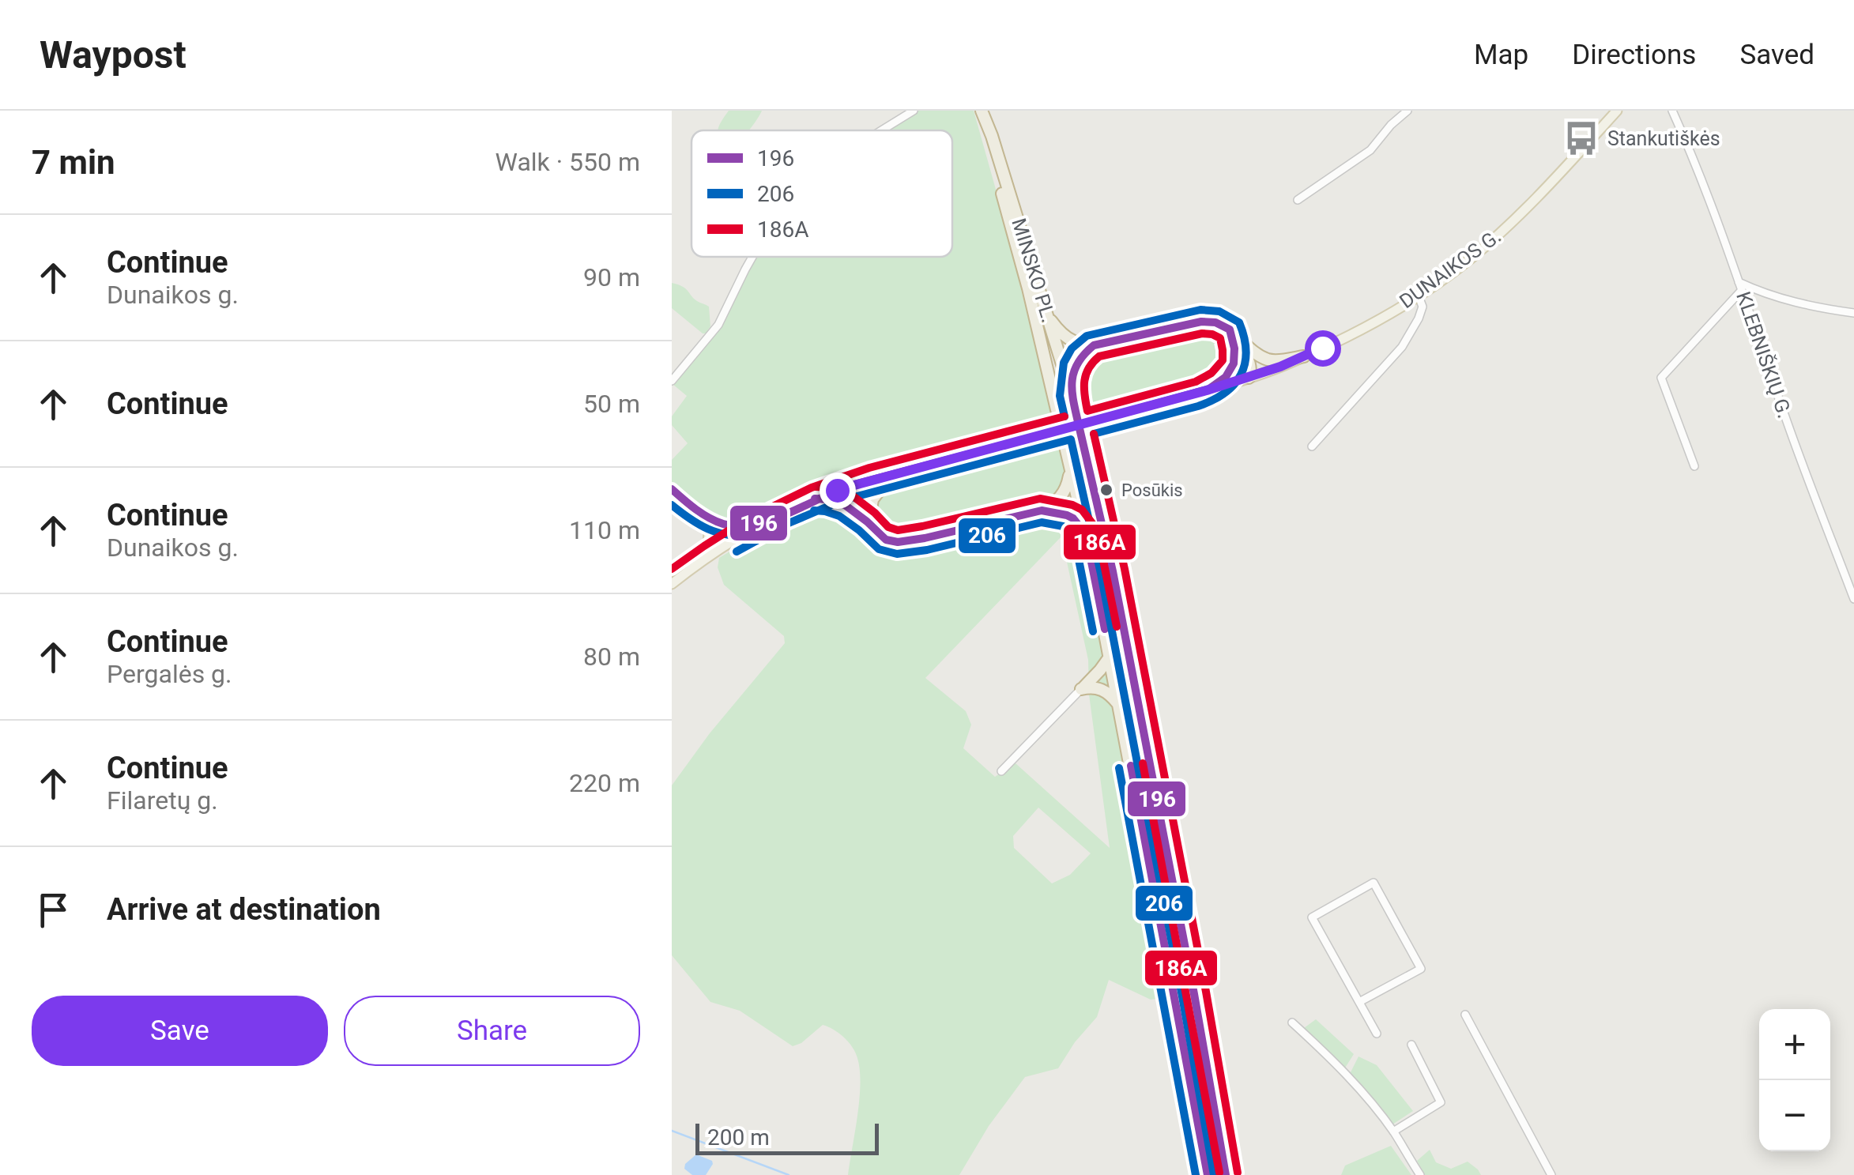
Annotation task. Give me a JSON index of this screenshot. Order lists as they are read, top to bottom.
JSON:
{
  "streets": {
    "highway": ["MINSKO PL."],
    "main road": ["DUNAIKOS G."],
    "street": ["KLEBNIŠKIŲ G."]
  },
  "places": {
    "bus stop": ["Stankutiškės"],
    "other": ["Posūkis"]
  },
  "lines": ["transit line 206", "transit line 196", "transit line 186A"],
  "legend": ["196", "206", "186A"],
  "scale_bar": "200 m",
  "page": {
    "header": "Waypost",
    "nav": ["Map", "Directions", "Saved"],
    "heading": ["7 min", "Walk · 550 m"],
    "list": [
      ["Continue", "Dunaikos g.", "90 m"],
      ["Continue", "50 m"],
      ["Continue", "Dunaikos g.", "110 m"],
      ["Continue", "Pergalės g.", "80 m"],
      ["Continue", "Filaretų g.", "220 m"],
      "Arrive at destination"
    ],
    "buttons": ["Save", "Share"],
    "map_buttons": ["+", "−"],
    "scale": "200 m"
  }
}
